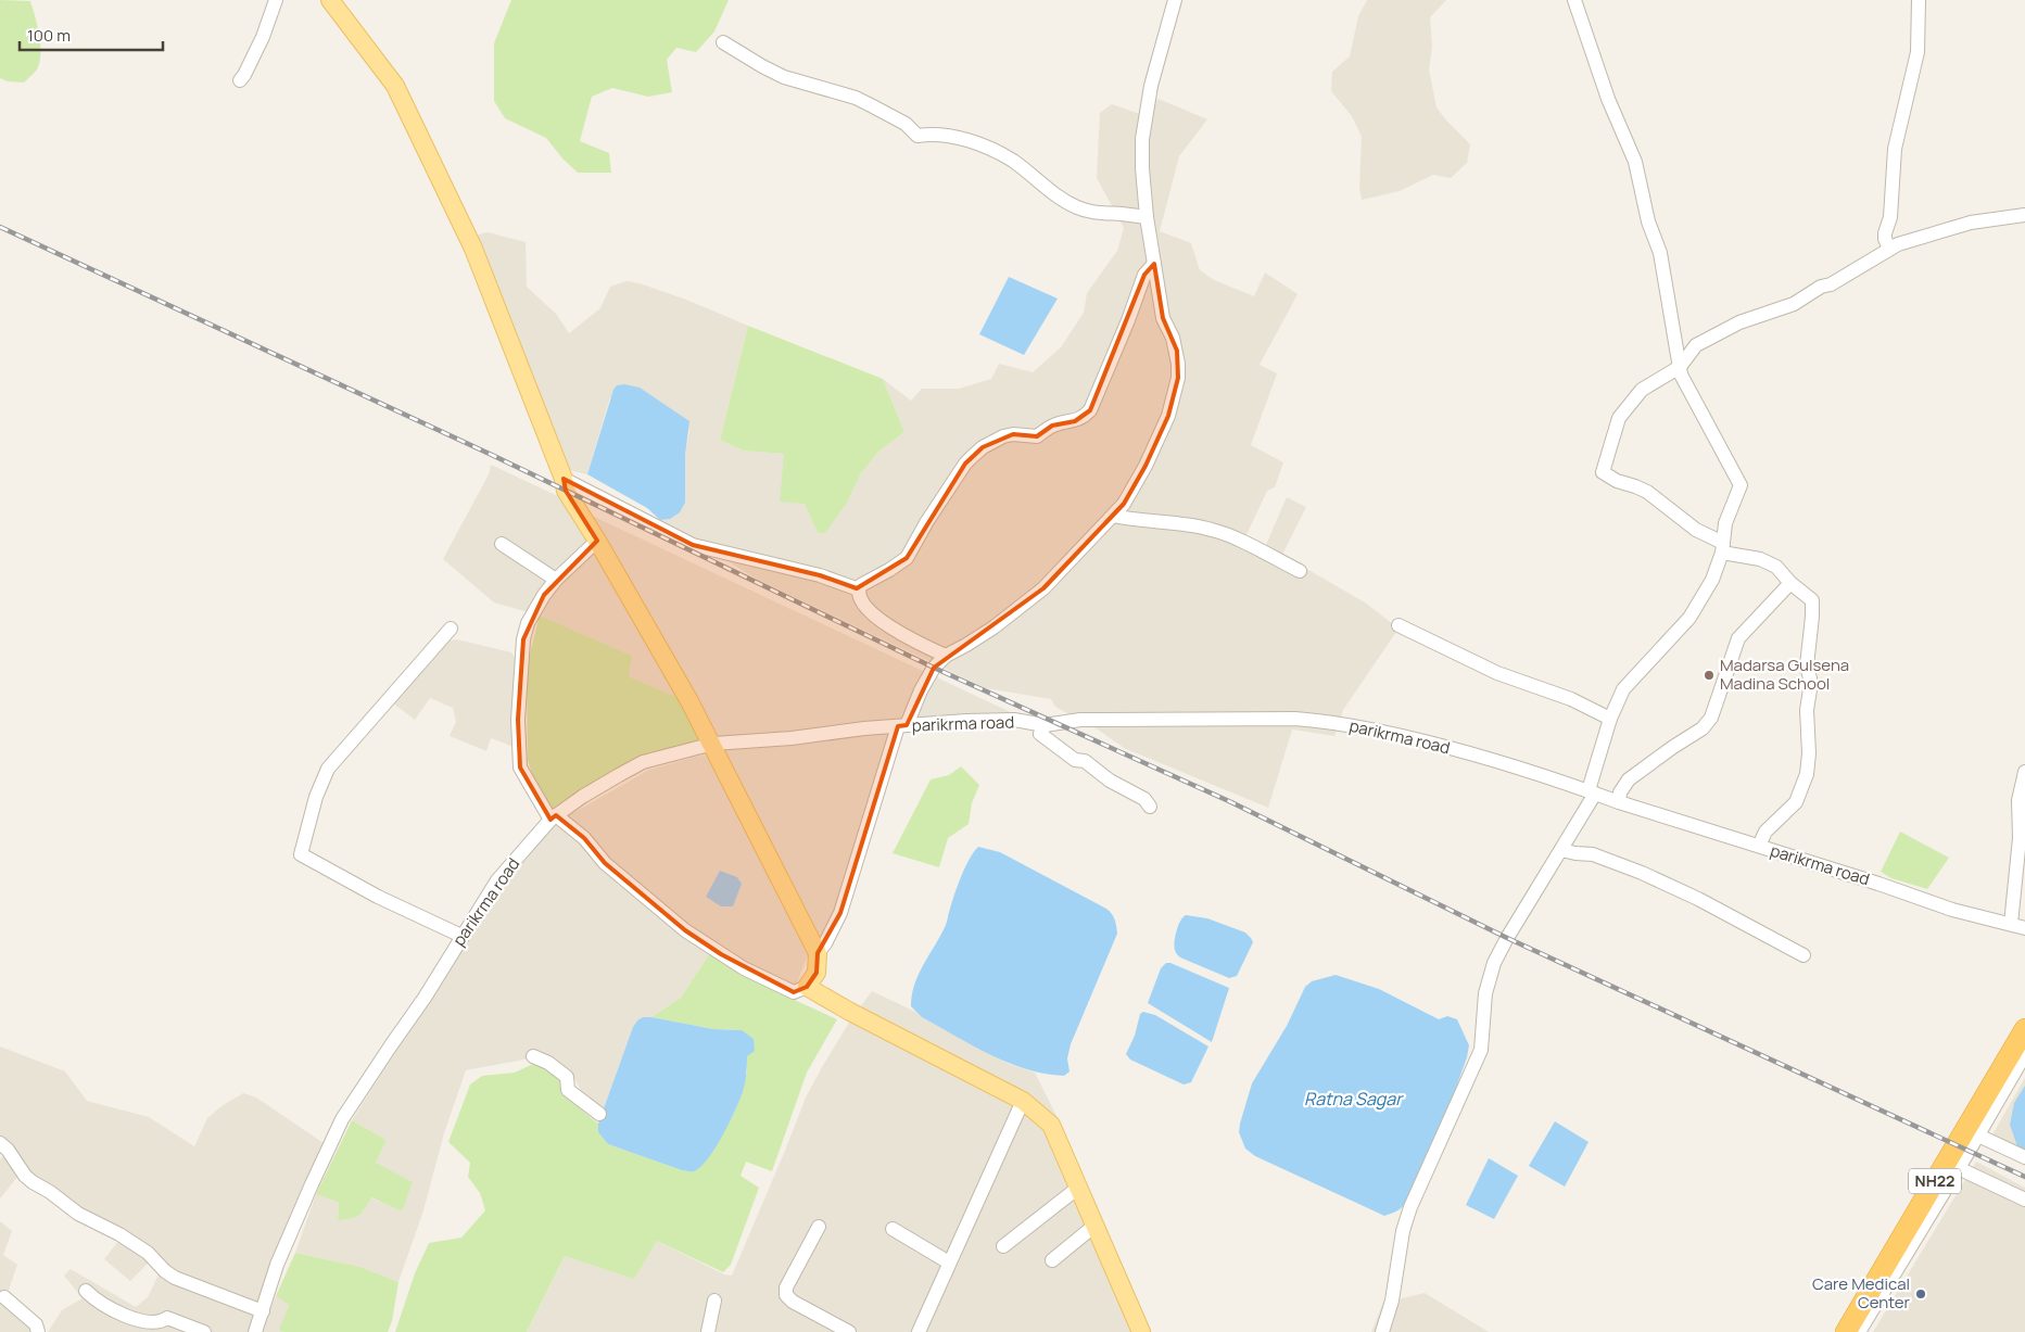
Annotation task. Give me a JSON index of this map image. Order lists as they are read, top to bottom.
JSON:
{
  "streets": {
    "highway": ["NH22"],
    "street": ["parikrma road"]
  },
  "water": ["Ratna Sagar"],
  "places": ["Madarsa Gulsena Madina School", "Care Medical Center"],
  "scale_bar": "100 m"
}
